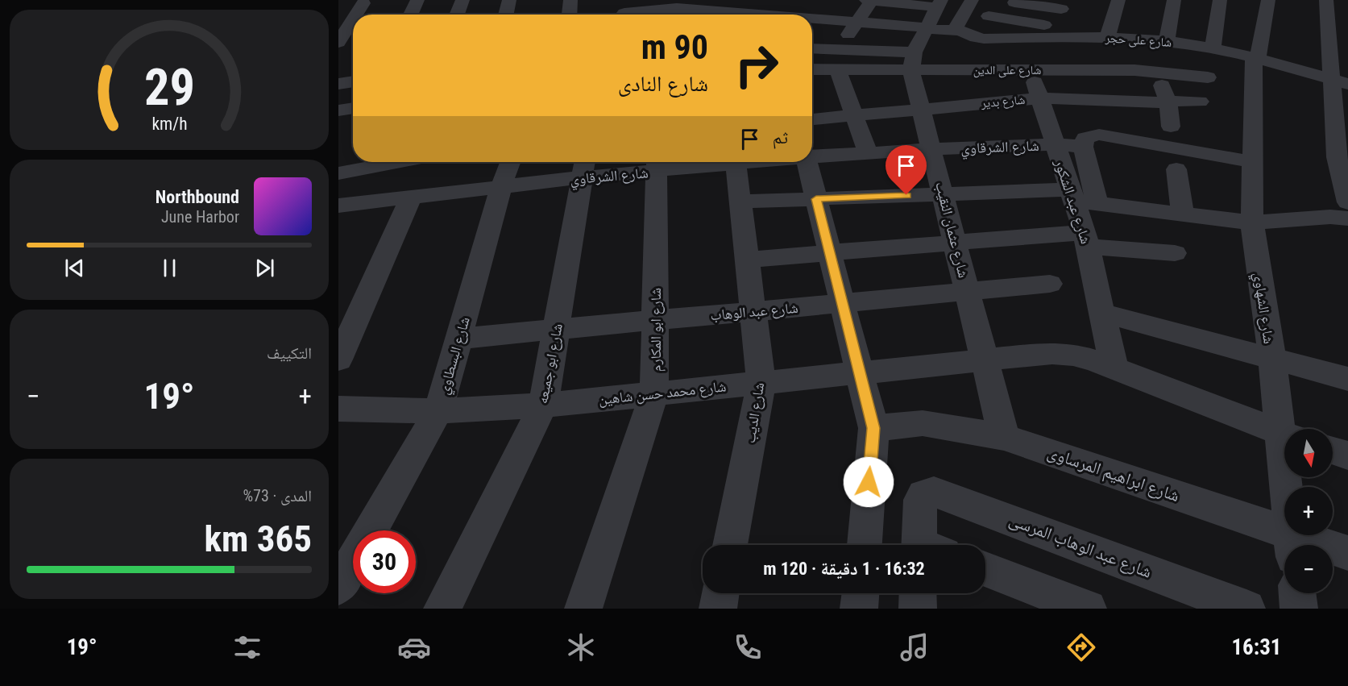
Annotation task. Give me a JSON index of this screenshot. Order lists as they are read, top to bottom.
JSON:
{
  "streets": {
    "street": [
      "شارع على حجر",
      "شارع على الدين",
      "شارع بدير",
      "شارع الشرقاوي",
      "شارع عبد الشكور",
      "شارع عثمان النقيب",
      "شارع الشهاوي",
      "شارع عبد الوهاب",
      "شارع ابو المكارم",
      "شارع البسطاوي",
      "شارع ابو جميعه",
      "شارع محمد حسن شاهين",
      "شارع الديب",
      "شارع ابراهيم المرساوى",
      "شارع عبد الوهاب المرسى"
    ]
  },
  "crossings": [
    ["شارع على حجر", "شارع عبد الشكور"],
    ["شارع على حجر", "شارع الشهاوي"],
    ["شارع على الدين", "شارع عبد الشكور"],
    ["شارع على الدين", "شارع عثمان النقيب"],
    ["شارع بدير", "شارع عبد الشكور"],
    ["شارع بدير", "شارع عثمان النقيب"],
    ["شارع الشرقاوي", "شارع عبد الشكور"],
    ["شارع الشرقاوي", "شارع عثمان النقيب"],
    ["شارع الشرقاوي", "شارع ابو المكارم"],
    ["شارع الشرقاوي", "شارع البسطاوي"],
    ["شارع الشرقاوي", "شارع ابو جميعه"],
    ["شارع عبد الشكور", "شارع محمد حسن شاهين"],
    ["شارع عثمان النقيب", "شارع عبد الوهاب"],
    ["شارع عثمان النقيب", "شارع محمد حسن شاهين"],
    ["شارع عثمان النقيب", "شارع ابراهيم المرساوى"],
    ["شارع الشهاوي", "شارع ابراهيم المرساوى"],
    ["شارع عبد الوهاب", "شارع ابو المكارم"],
    ["شارع عبد الوهاب", "شارع البسطاوي"],
    ["شارع عبد الوهاب", "شارع ابو جميعه"],
    ["شارع عبد الوهاب", "شارع الديب"],
    ["شارع ابو المكارم", "شارع محمد حسن شاهين"],
    ["شارع البسطاوي", "شارع محمد حسن شاهين"],
    ["شارع ابو جميعه", "شارع محمد حسن شاهين"],
    ["شارع محمد حسن شاهين", "شارع الديب"]
  ],
  "north": "bottom",
  "page": {
    "turn": ["90 m", "شارع النادى"],
    "then": "ثم",
    "song": ["Northbound", "June Harbor"],
    "tile": [
      "التكييف",
      ["المدى · 73%", "365 km"]
    ],
    "heat": ["−", "19°", "+"],
    "map_buttons": ["+", "−"],
    "limit": "30",
    "trip": "16:32 · 1 دقيقة · 120 m",
    "tabs": ["16:31", "19°"],
    "gauge": ["29", "km/h"]
  }
}
